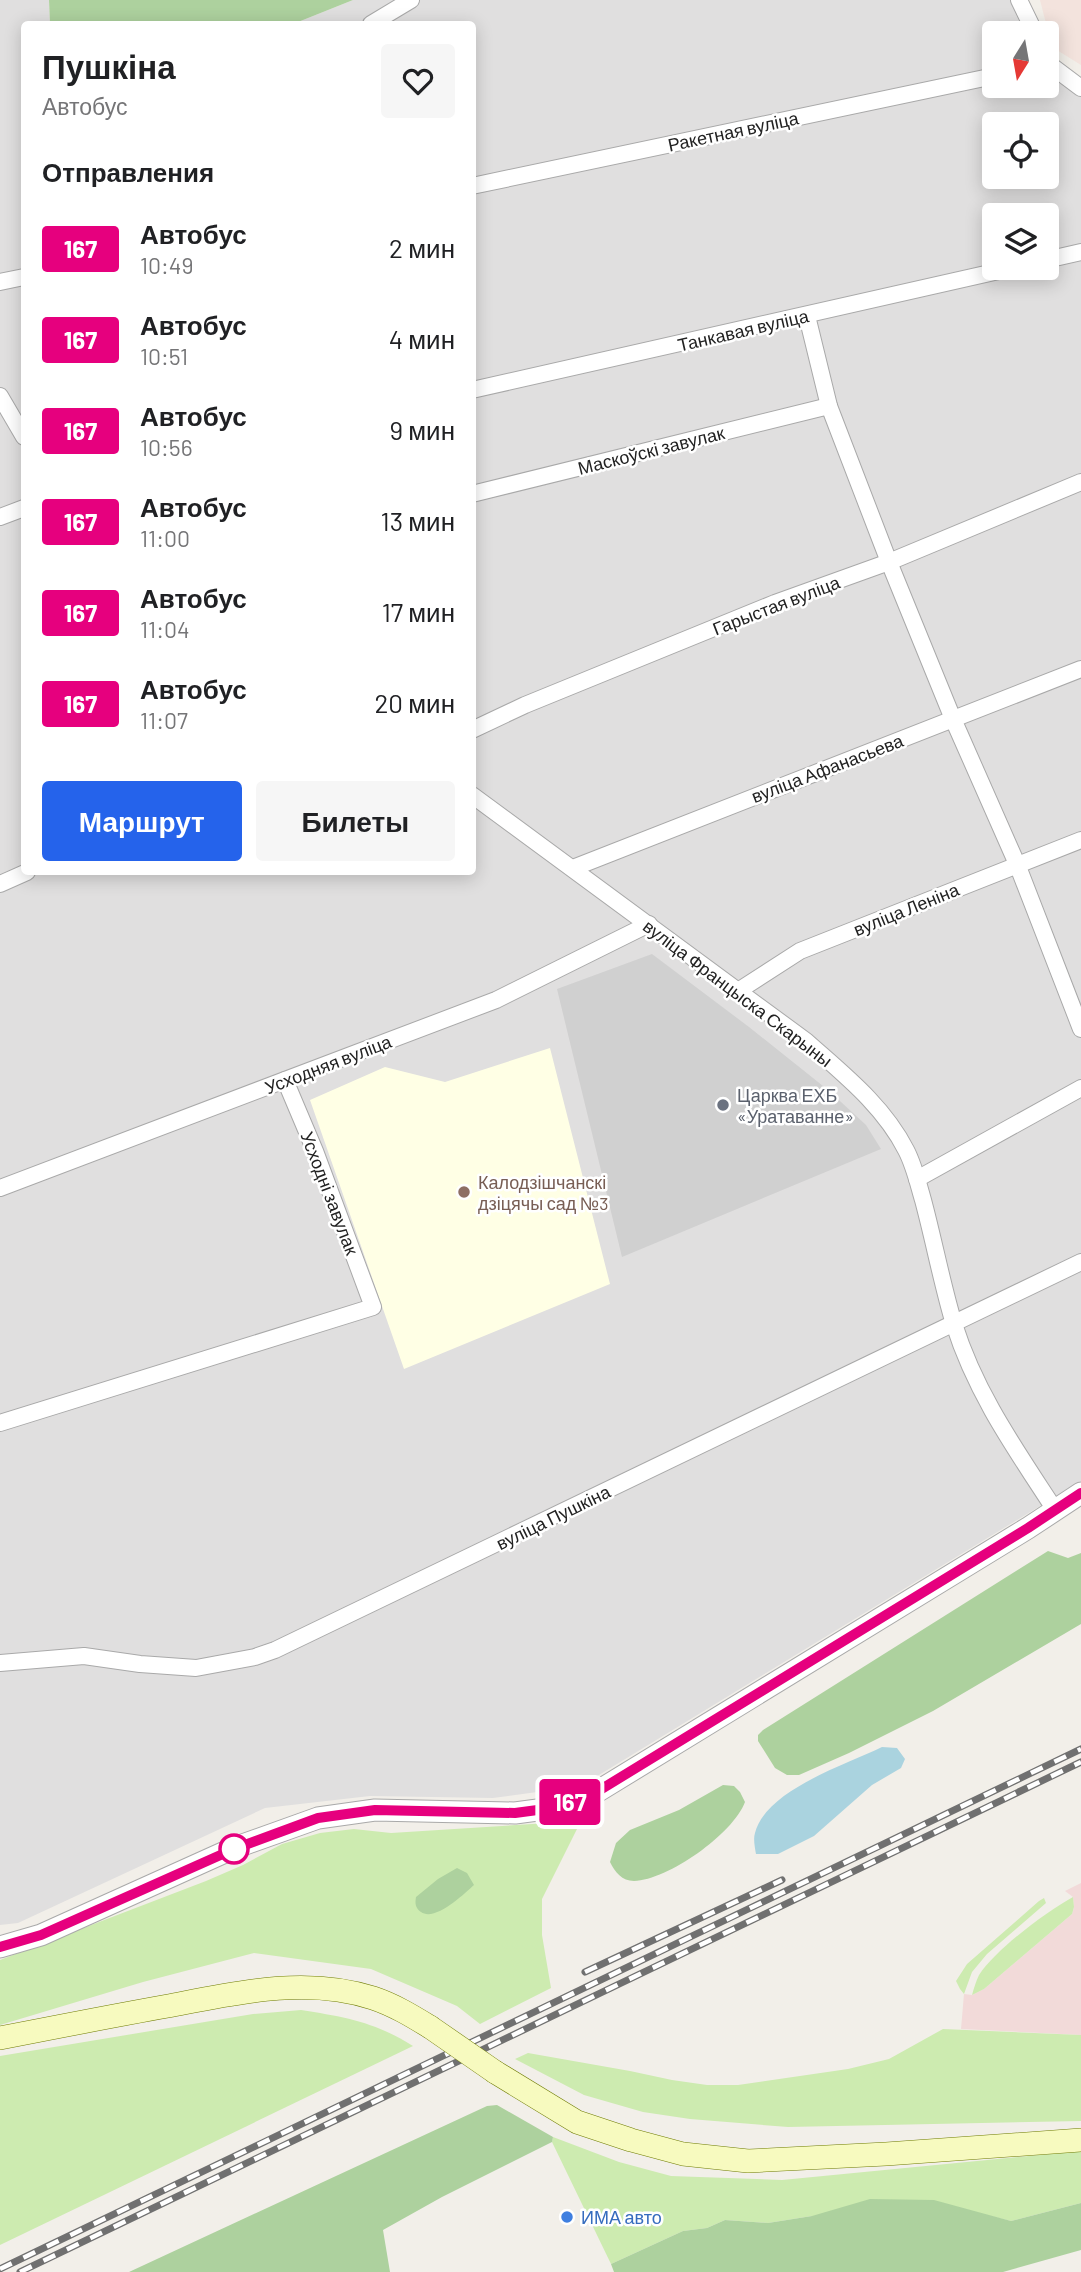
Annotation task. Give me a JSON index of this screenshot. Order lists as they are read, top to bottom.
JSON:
{
  "streets": {
    "street": [
      "Ракетная вуліца",
      "Танкавая вуліца",
      "Маскоўскі завулак",
      "Гарыстая вуліца",
      "вуліца Афанасьева",
      "вуліца Леніна",
      "вуліца Францыска Скарыны",
      "Усходняя вуліца",
      "Усходні завулак",
      "вуліца Пушкіна"
    ]
  },
  "crossings": [
    ["вуліца Афанасьева", "вуліца Францыска Скарыны"],
    ["вуліца Леніна", "вуліца Францыска Скарыны"],
    ["вуліца Францыска Скарыны", "Усходняя вуліца"],
    ["вуліца Францыска Скарыны", "вуліца Пушкіна"],
    ["Усходняя вуліца", "Усходні завулак"]
  ],
  "places": ["Царква ЕХБ «Уратаванне»", "Калодзішчанскі дзіцячы сад №3", "ИМА авто"],
  "lines": ["bus line 167"],
  "north": "bottom",
  "page": {
    "on_map": "167",
    "heading": [
      ["Пушкіна", "Автобус"],
      "Отправления"
    ],
    "list": [
      {
        "mark": "167",
        "name": "Автобус",
        "note": "10:49",
        "value": "2 мин"
      },
      {
        "mark": "167",
        "name": "Автобус",
        "note": "10:51",
        "value": "4 мин"
      },
      {
        "mark": "167",
        "name": "Автобус",
        "note": "10:56",
        "value": "9 мин"
      },
      {
        "mark": "167",
        "name": "Автобус",
        "note": "11:00",
        "value": "13 мин"
      },
      {
        "mark": "167",
        "name": "Автобус",
        "note": "11:04",
        "value": "17 мин"
      },
      {
        "mark": "167",
        "name": "Автобус",
        "note": "11:07",
        "value": "20 мин"
      }
    ],
    "buttons": ["Маршрут", "Билеты"]
  }
}
